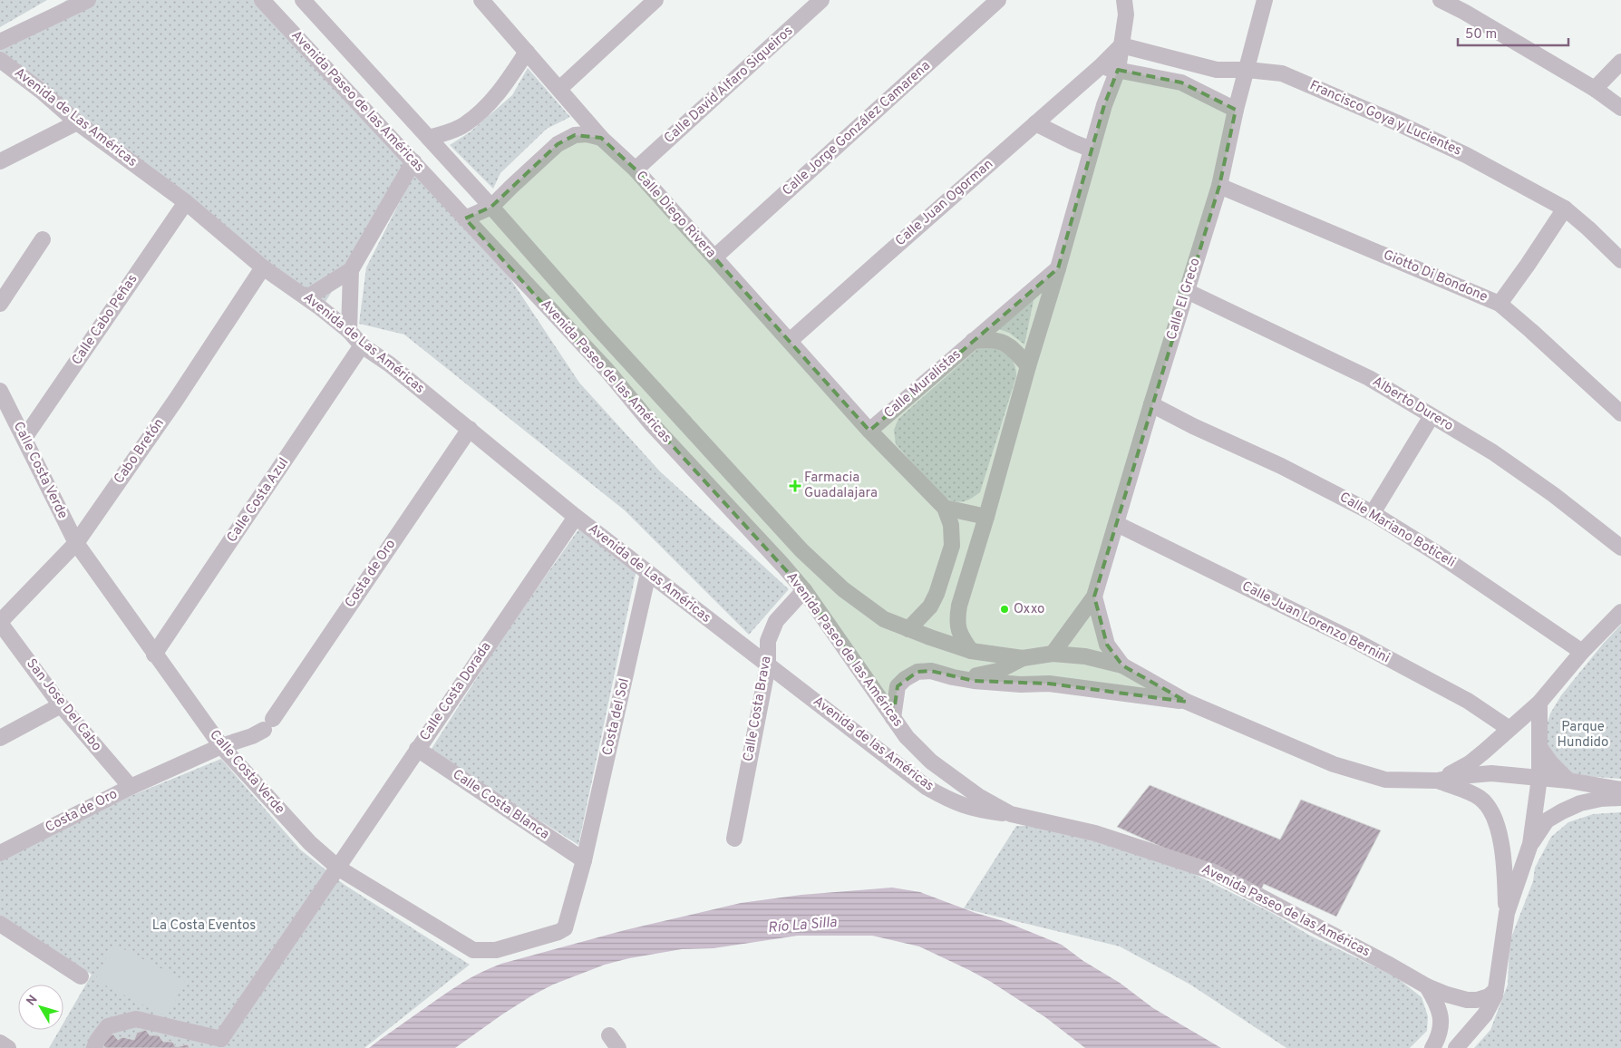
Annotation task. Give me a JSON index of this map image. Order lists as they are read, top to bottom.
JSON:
{
  "streets": {
    "street": [
      "Calle David Alfaro Siqueiros",
      "Avenida Paseo de las Américas",
      "Avenida de Las Américas",
      "Francisco Goya y Lucientes",
      "Calle Jorge González Camarena",
      "Calle Juan Ogorman",
      "Calle Diego Rivera",
      "Giotto Di Bondone",
      "Calle El Greco",
      "Calle Cabo Peñas",
      "Calle Muralistas",
      "Alberto Durero",
      "Cabo Bretón",
      "Calle Costa Verde",
      "Calle Costa Azul",
      "Calle Mariano Boticeli",
      "Costa de Oro",
      "Calle Juan Lorenzo Bernini",
      "Calle Costa Dorada",
      "San Jose Del Cabo",
      "Calle Costa Brava",
      "Costa del Sol",
      "Avenida de las Américas",
      "Calle Costa Blanca"
    ]
  },
  "crossings": [
    ["Calle David Alfaro Siqueiros", "Calle Diego Rivera"],
    ["Avenida Paseo de las Américas", "Calle El Greco"],
    ["Avenida Paseo de las Américas", "Calle Costa Brava"],
    ["Avenida Paseo de las Américas", "Avenida de las Américas"],
    ["Avenida de Las Américas", "Calle Cabo Peñas"],
    ["Avenida de Las Américas", "Cabo Bretón"],
    ["Avenida de Las Américas", "Calle Costa Azul"],
    ["Avenida de Las Américas", "Costa de Oro"],
    ["Avenida de Las Américas", "Calle Costa Dorada"],
    ["Avenida de Las Américas", "Calle Costa Brava"],
    ["Avenida de Las Américas", "Costa del Sol"],
    ["Avenida de Las Américas", "Avenida de las Américas"],
    ["Francisco Goya y Lucientes", "Calle Juan Ogorman"],
    ["Francisco Goya y Lucientes", "Calle El Greco"],
    ["Calle Jorge González Camarena", "Calle Diego Rivera"],
    ["Calle Juan Ogorman", "Calle Diego Rivera"],
    ["Calle Diego Rivera", "Calle Muralistas"],
    ["Giotto Di Bondone", "Calle El Greco"],
    ["Calle El Greco", "Alberto Durero"],
    ["Calle El Greco", "Calle Mariano Boticeli"],
    ["Calle El Greco", "Calle Juan Lorenzo Bernini"],
    ["Calle Cabo Peñas", "Calle Costa Verde"],
    ["Cabo Bretón", "Calle Costa Verde"],
    ["Cabo Bretón", "San Jose Del Cabo"],
    ["Calle Costa Verde", "Calle Costa Azul"],
    ["Calle Costa Verde", "Costa de Oro"],
    ["Calle Costa Verde", "Calle Costa Dorada"],
    ["Calle Costa Verde", "Costa del Sol"],
    ["Calle Costa Verde", "Calle Costa Blanca"],
    ["Costa de Oro", "San Jose Del Cabo"],
    ["Calle Costa Dorada", "Calle Costa Blanca"],
    ["Calle Costa Brava", "Avenida de las Américas"],
    ["Costa del Sol", "Calle Costa Blanca"]
  ],
  "water": ["Río La Silla"],
  "parks": ["Parque Hundido", "La Costa Eventos"],
  "places": {
    "health": ["Farmacia Guadalajara"],
    "other": ["Oxxo"]
  },
  "scale_bar": "50 m",
  "north": "top left"
}
